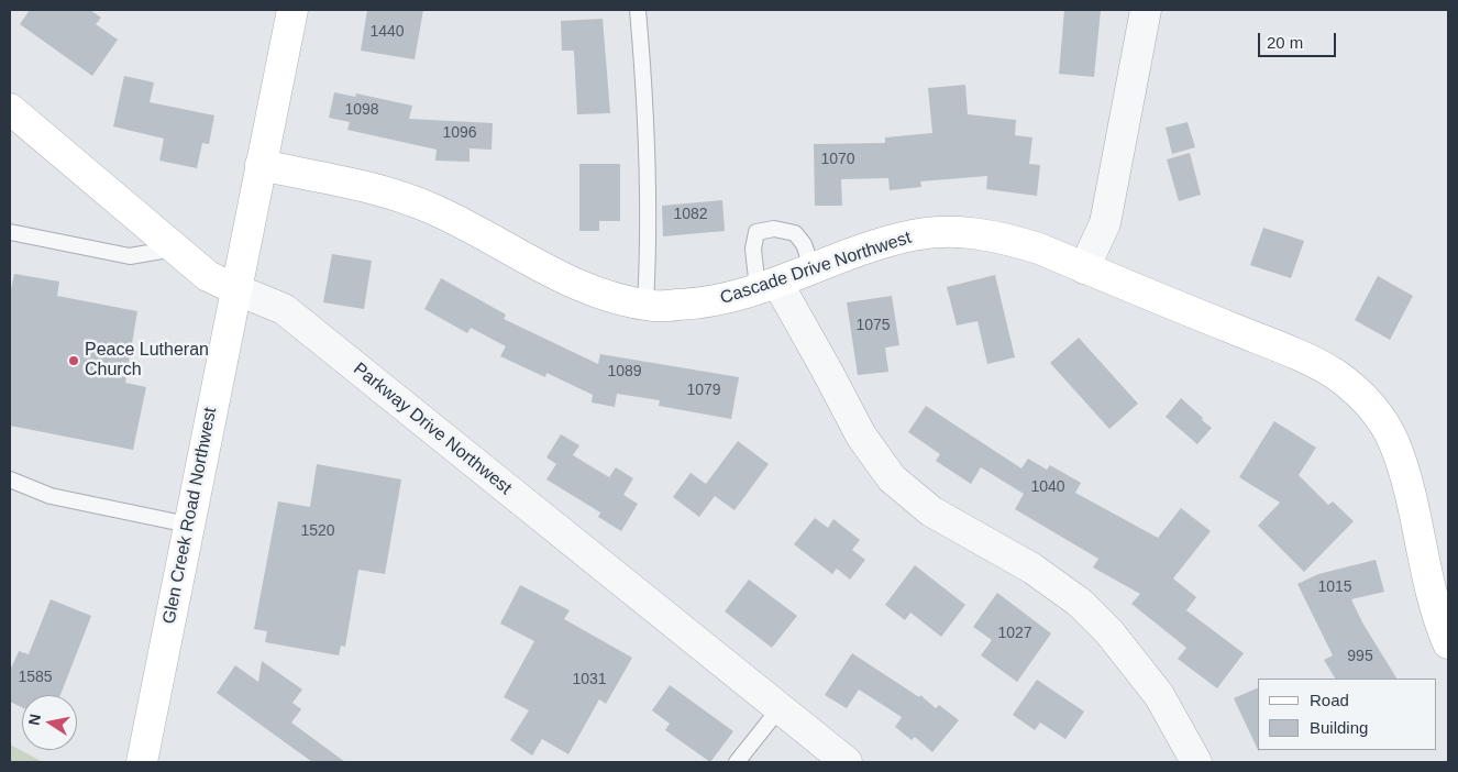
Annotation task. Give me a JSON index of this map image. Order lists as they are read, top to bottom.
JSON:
{
  "streets": {
    "street": ["Cascade Drive Northwest", "Parkway Drive Northwest", "Glen Creek Road Northwest"]
  },
  "crossings": [
    ["Cascade Drive Northwest", "Glen Creek Road Northwest"],
    ["Parkway Drive Northwest", "Glen Creek Road Northwest"]
  ],
  "places": ["Peace Lutheran Church"],
  "house_numbers": [
    "1440",
    "1098",
    "1096",
    "1070",
    "1082",
    "1075",
    "1089",
    "1079",
    "1040",
    "1520",
    "1015",
    "1027",
    "995",
    "1585",
    "1031"
  ],
  "legend": ["Road", "Building"],
  "scale_bar": "20 m",
  "north": "left"
}
